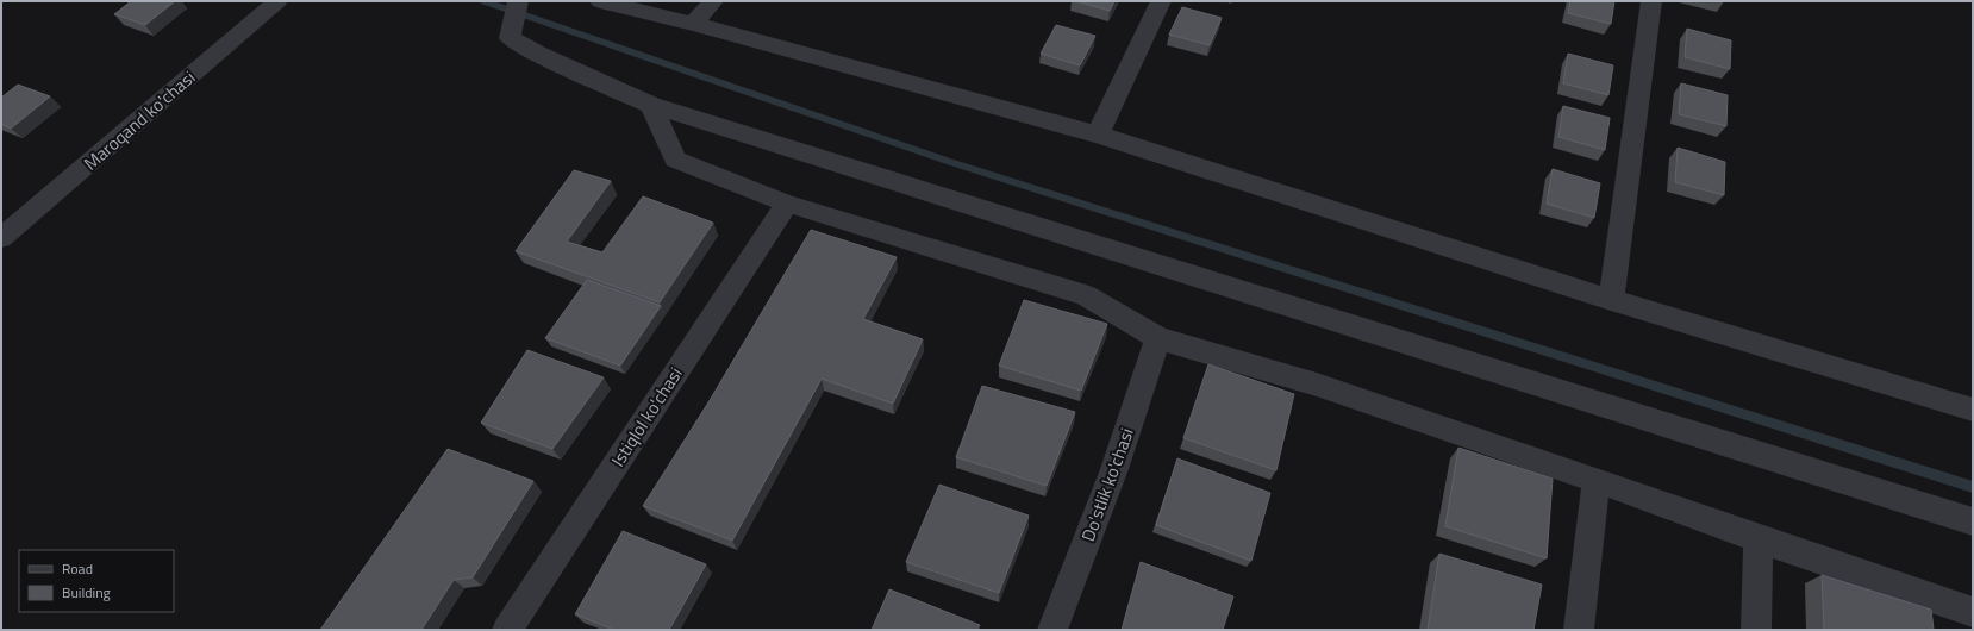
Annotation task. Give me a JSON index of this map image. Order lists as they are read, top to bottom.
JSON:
{
  "streets": {
    "street": ["Maroqand ko'chasi", "Istiqlol ko'chasi", "Do'stlik ko'chasi"]
  },
  "legend": ["Road", "Building"]
}
